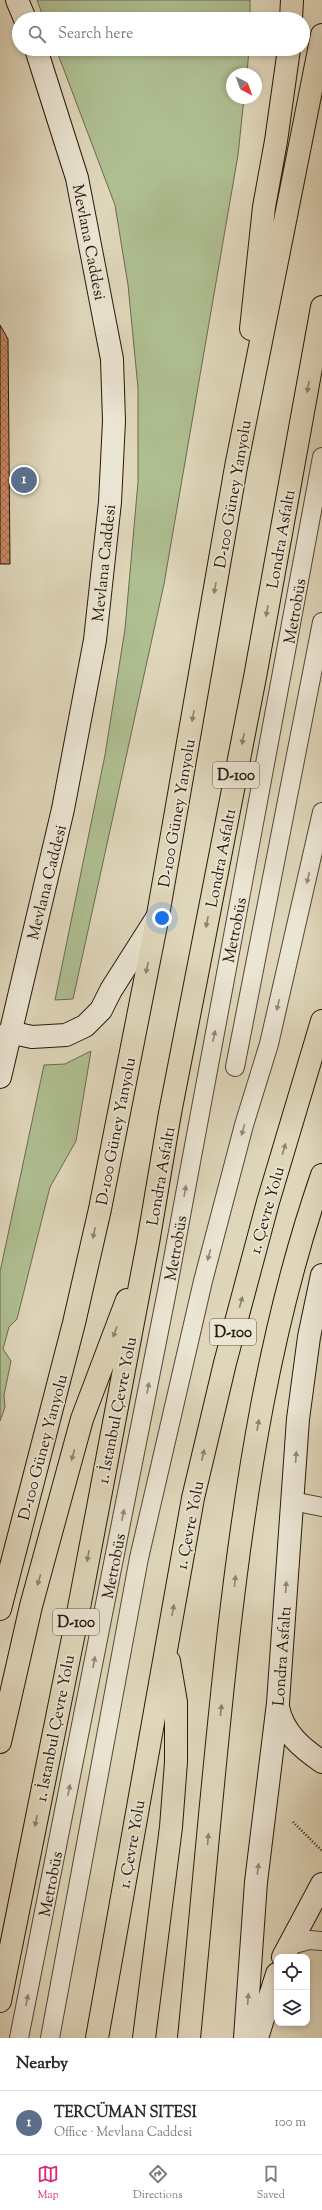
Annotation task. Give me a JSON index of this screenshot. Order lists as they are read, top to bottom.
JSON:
{
  "streets": {
    "main road": [
      "Mevlana Caddesi",
      "D-100 Güney Yanyolu",
      "Londra Asfaltı",
      "D-100",
      "1. Çevre Yolu",
      "1. İstanbul Çevre Yolu"
    ],
    "lane": ["Metrobüs"]
  },
  "crossings": [
    ["Londra Asfaltı", "1. İstanbul Çevre Yolu"]
  ],
  "north": "bottom right",
  "page": {
    "search": "Search here",
    "pins": "1",
    "heading": "Nearby",
    "list": [
      {
        "mark": "1",
        "name": "TERCÜMAN SITESI",
        "note": "Office · Mevlana Caddesi",
        "value": "100 m"
      }
    ],
    "nav": ["Map", "Directions", "Saved"]
  }
}
